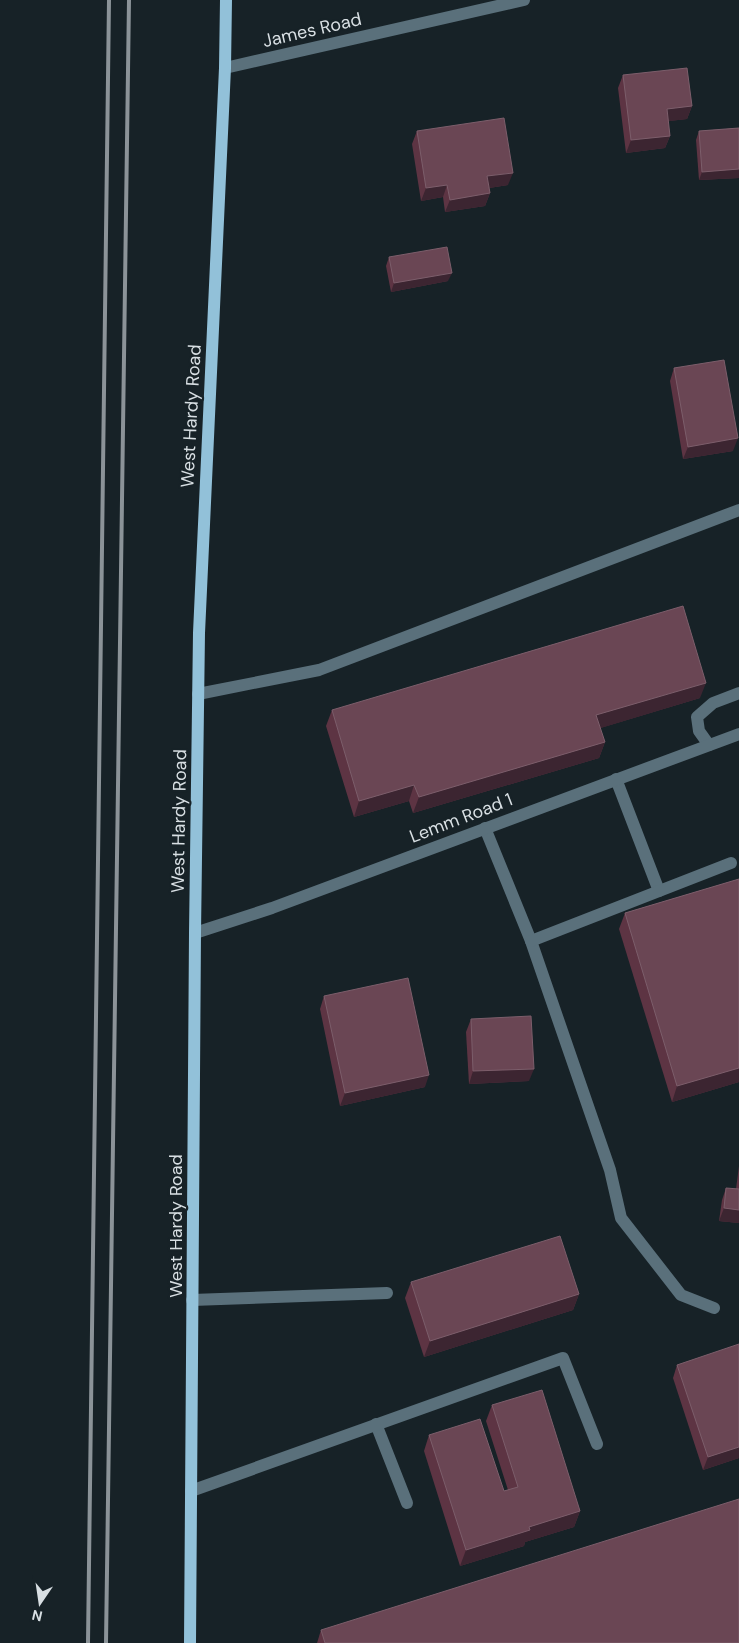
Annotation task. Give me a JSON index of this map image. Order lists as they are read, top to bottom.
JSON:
{
  "streets": {
    "main road": ["West Hardy Road"],
    "street": ["James Road", "Lemm Road 1"]
  },
  "crossings": [
    ["James Road", "West Hardy Road"],
    ["West Hardy Road", "Lemm Road 1"]
  ],
  "north": "bottom"
}
